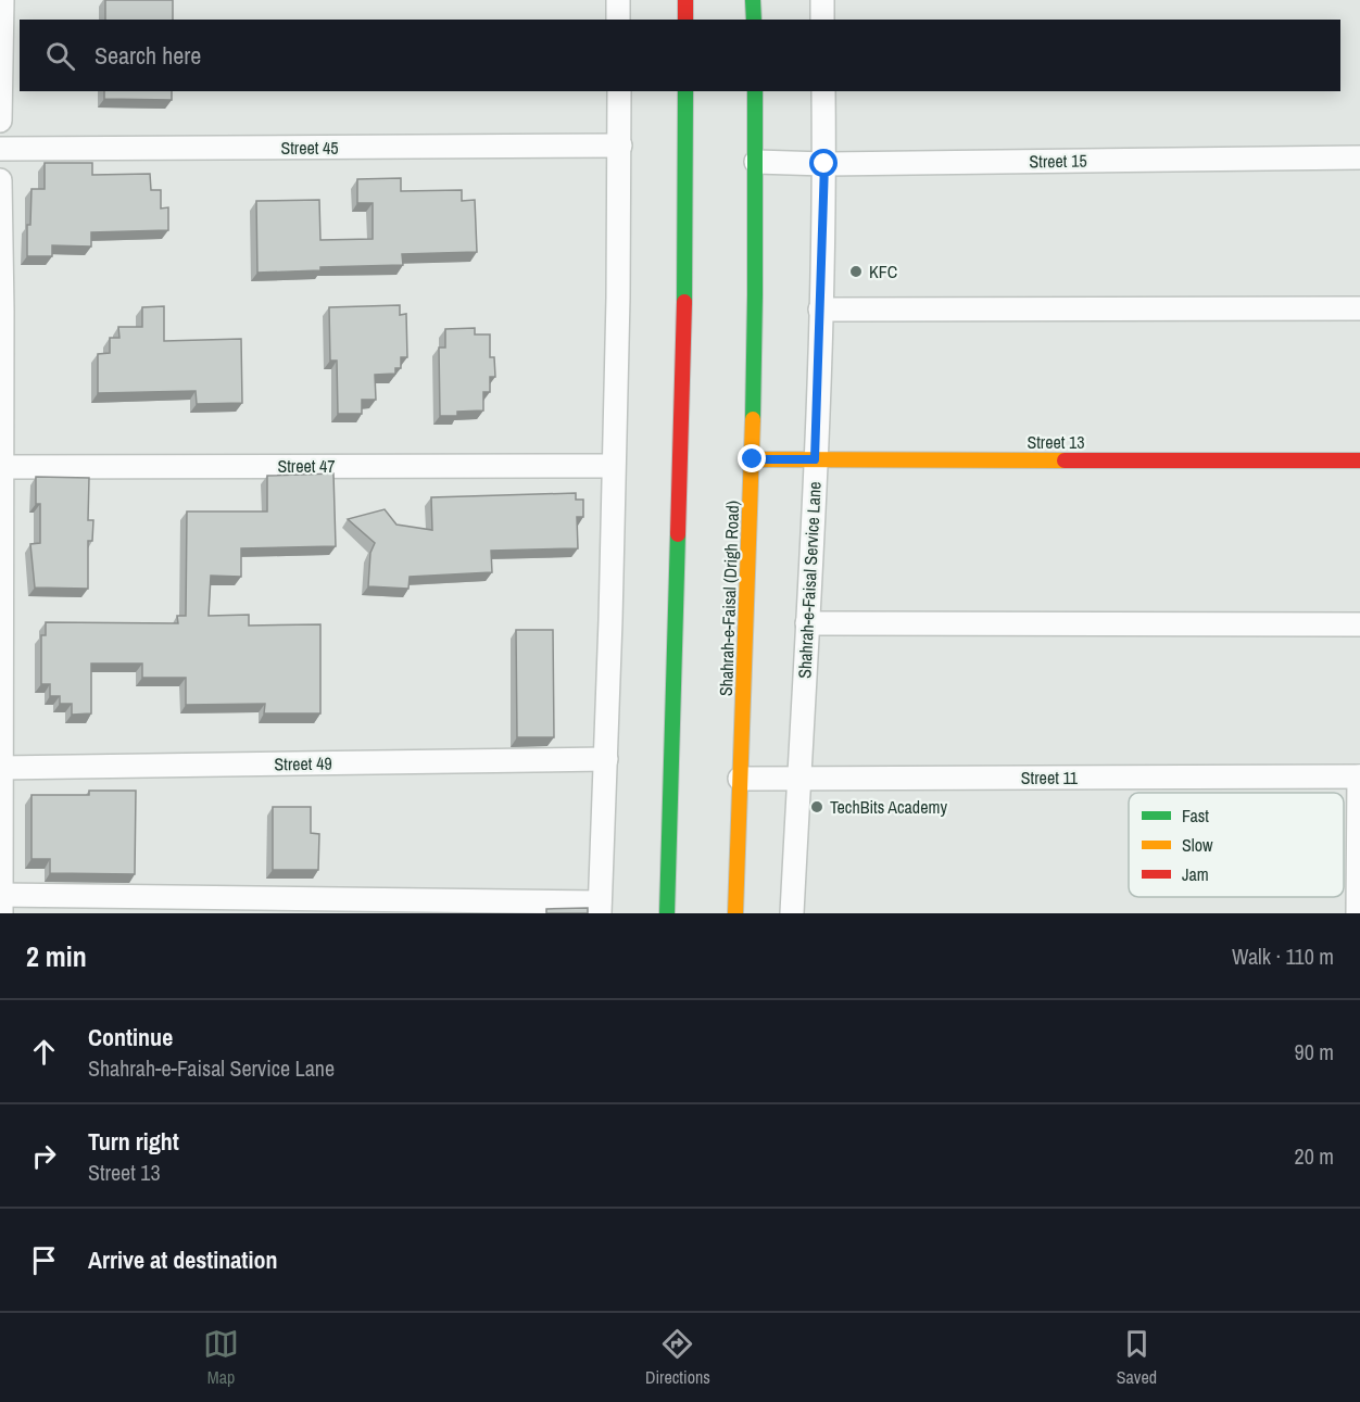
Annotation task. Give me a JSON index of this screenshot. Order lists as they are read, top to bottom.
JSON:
{
  "streets": {
    "main road": ["Street 13", "Shahrah-e-Faisal (Drigh Road)"],
    "street": [
      "Street 45",
      "Street 15",
      "Street 47",
      "Shahrah-e-Faisal Service Lane",
      "Street 49",
      "Street 11"
    ]
  },
  "crossings": [
    ["Street 15", "Shahrah-e-Faisal Service Lane"],
    ["Street 15", "Shahrah-e-Faisal (Drigh Road)"],
    ["Street 13", "Shahrah-e-Faisal Service Lane"],
    ["Street 13", "Shahrah-e-Faisal (Drigh Road)"],
    ["Shahrah-e-Faisal Service Lane", "Street 11"],
    ["Shahrah-e-Faisal (Drigh Road)", "Street 11"]
  ],
  "places": ["KFC", "TechBits Academy"],
  "legend": ["Fast", "Slow", "Jam"],
  "page": {
    "search": "Search here",
    "heading": ["2 min", "Walk · 110 m"],
    "list": [
      ["Continue", "Shahrah-e-Faisal Service Lane", "90 m"],
      ["Turn right", "Street 13", "20 m"],
      "Arrive at destination"
    ],
    "nav": ["Map", "Directions", "Saved"]
  }
}
